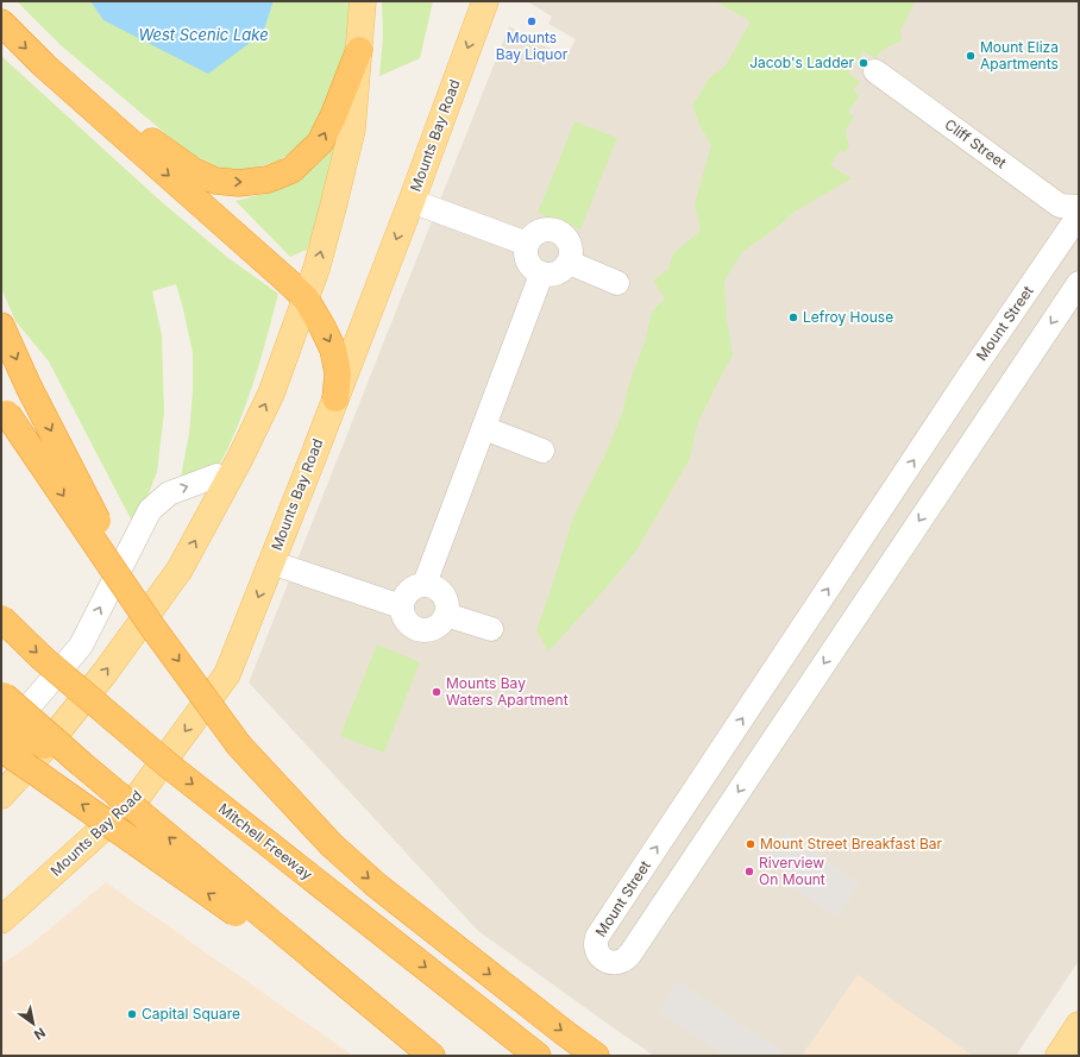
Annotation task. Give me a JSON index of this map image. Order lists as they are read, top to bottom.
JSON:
{
  "streets": {
    "highway": ["Mitchell Freeway"],
    "main road": ["Mounts Bay Road"],
    "street": ["Cliff Street", "Mount Street"]
  },
  "crossings": [
    ["Cliff Street", "Mount Street"]
  ],
  "water": ["West Scenic Lake"],
  "places": [
    "Mounts Bay Liquor",
    "Mount Eliza Apartments",
    "Jacob's Ladder",
    "Lefroy House",
    "Mounts Bay Waters Apartment",
    "Mount Street Breakfast Bar",
    "Riverview On Mount",
    "Capital Square"
  ],
  "north": "bottom right"
}
